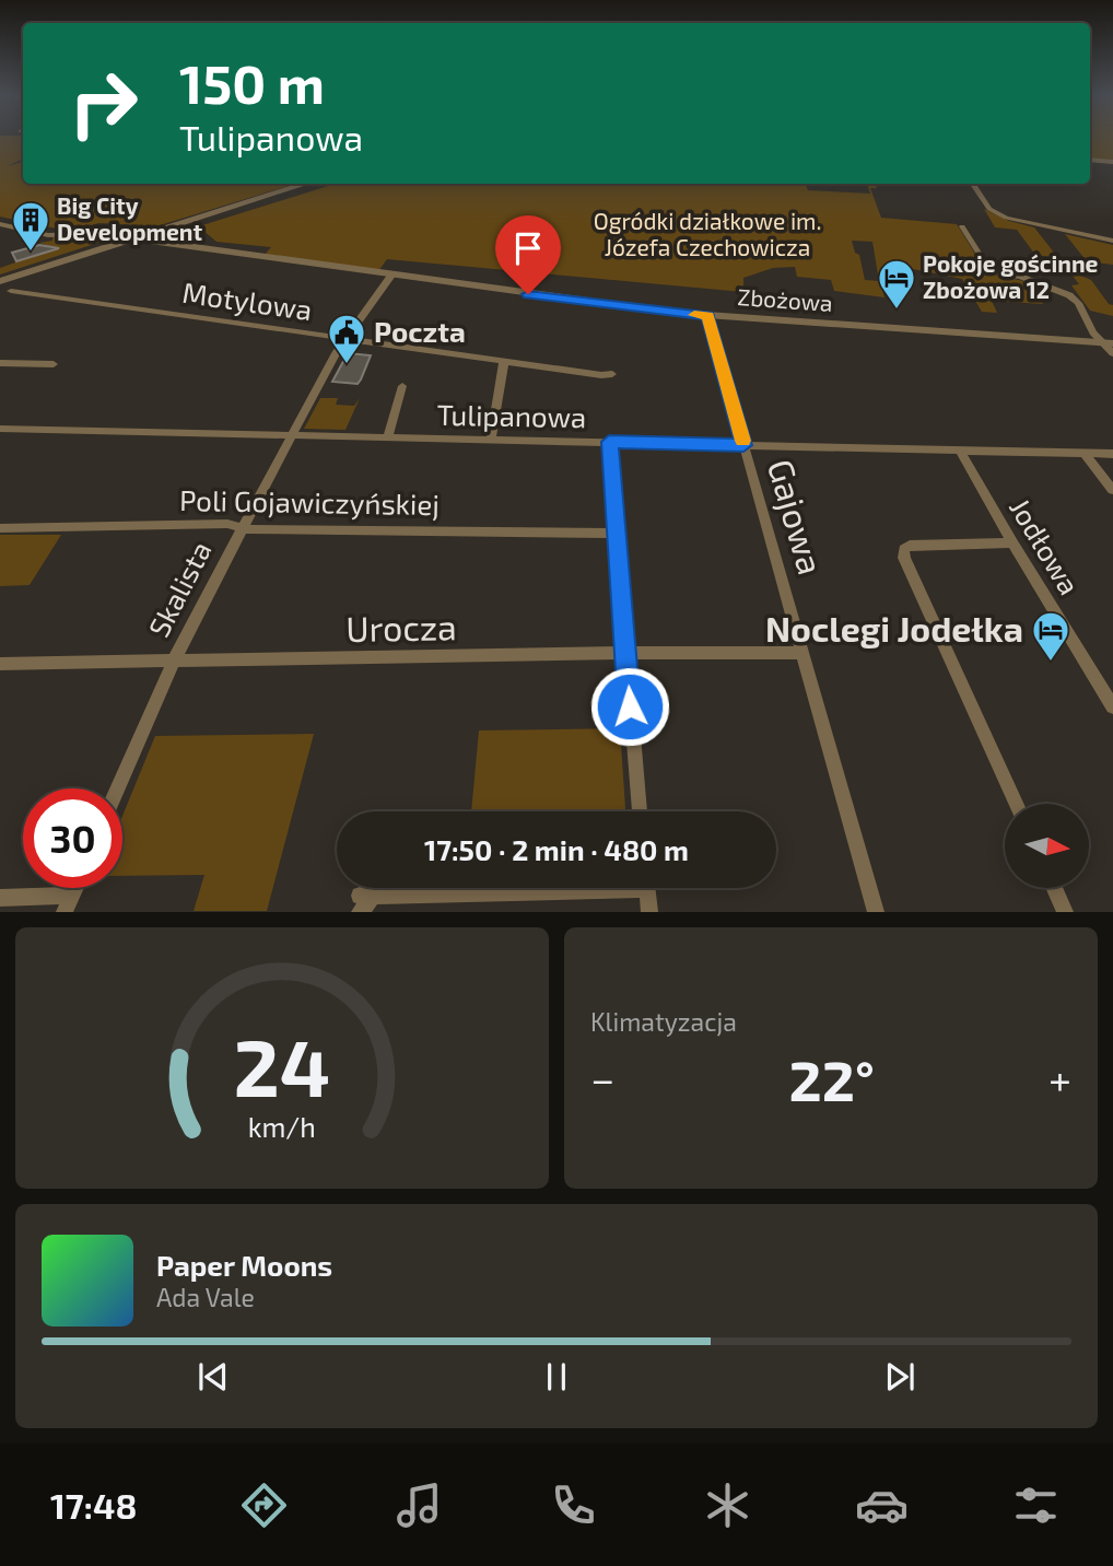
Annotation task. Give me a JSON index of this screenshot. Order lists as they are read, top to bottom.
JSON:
{
  "streets": {
    "street": [
      "Zbożowa",
      "Motylowa",
      "Tulipanowa",
      "Poli Gojawiczyńskiej",
      "Gajowa",
      "Jodłowa",
      "Skalista",
      "Urocza"
    ]
  },
  "crossings": [
    ["Zbożowa", "Gajowa"],
    ["Zbożowa", "Skalista"],
    ["Motylowa", "Skalista"],
    ["Tulipanowa", "Gajowa"],
    ["Tulipanowa", "Jodłowa"],
    ["Tulipanowa", "Skalista"],
    ["Poli Gojawiczyńskiej", "Skalista"],
    ["Gajowa", "Urocza"],
    ["Skalista", "Urocza"]
  ],
  "parks": ["Ogródki działkowe im. Józefa Czechowicza"],
  "places": {
    "building": ["Big City Development"],
    "hotel": ["Pokoje gościnne Zbożowa 12", "Noclegi Jodełka"],
    "public building": ["Poczta"]
  },
  "north": "right",
  "page": {
    "turn": ["150 m", "Tulipanowa"],
    "limit": "30",
    "trip": "17:50 · 2 min · 480 m",
    "tile": "Klimatyzacja",
    "heat": ["−", "22°", "+"],
    "song": ["Paper Moons", "Ada Vale"],
    "tabs": "17:48",
    "gauge": ["24", "km/h"]
  }
}
